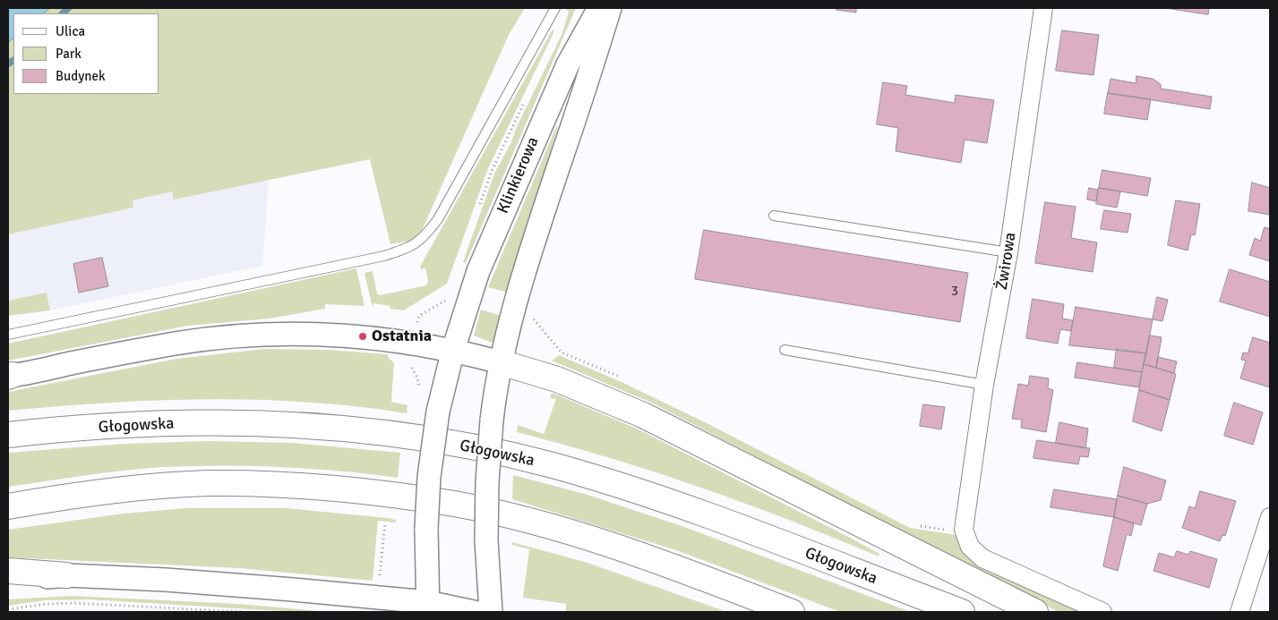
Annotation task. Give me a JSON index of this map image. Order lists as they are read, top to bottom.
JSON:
{
  "streets": {
    "main road": ["Głogowska"],
    "street": ["Klinkierowa", "Żwirowa"]
  },
  "places": ["Ostatnia"],
  "house_numbers": ["3"],
  "legend": ["Ulica", "Park", "Budynek"]
}
